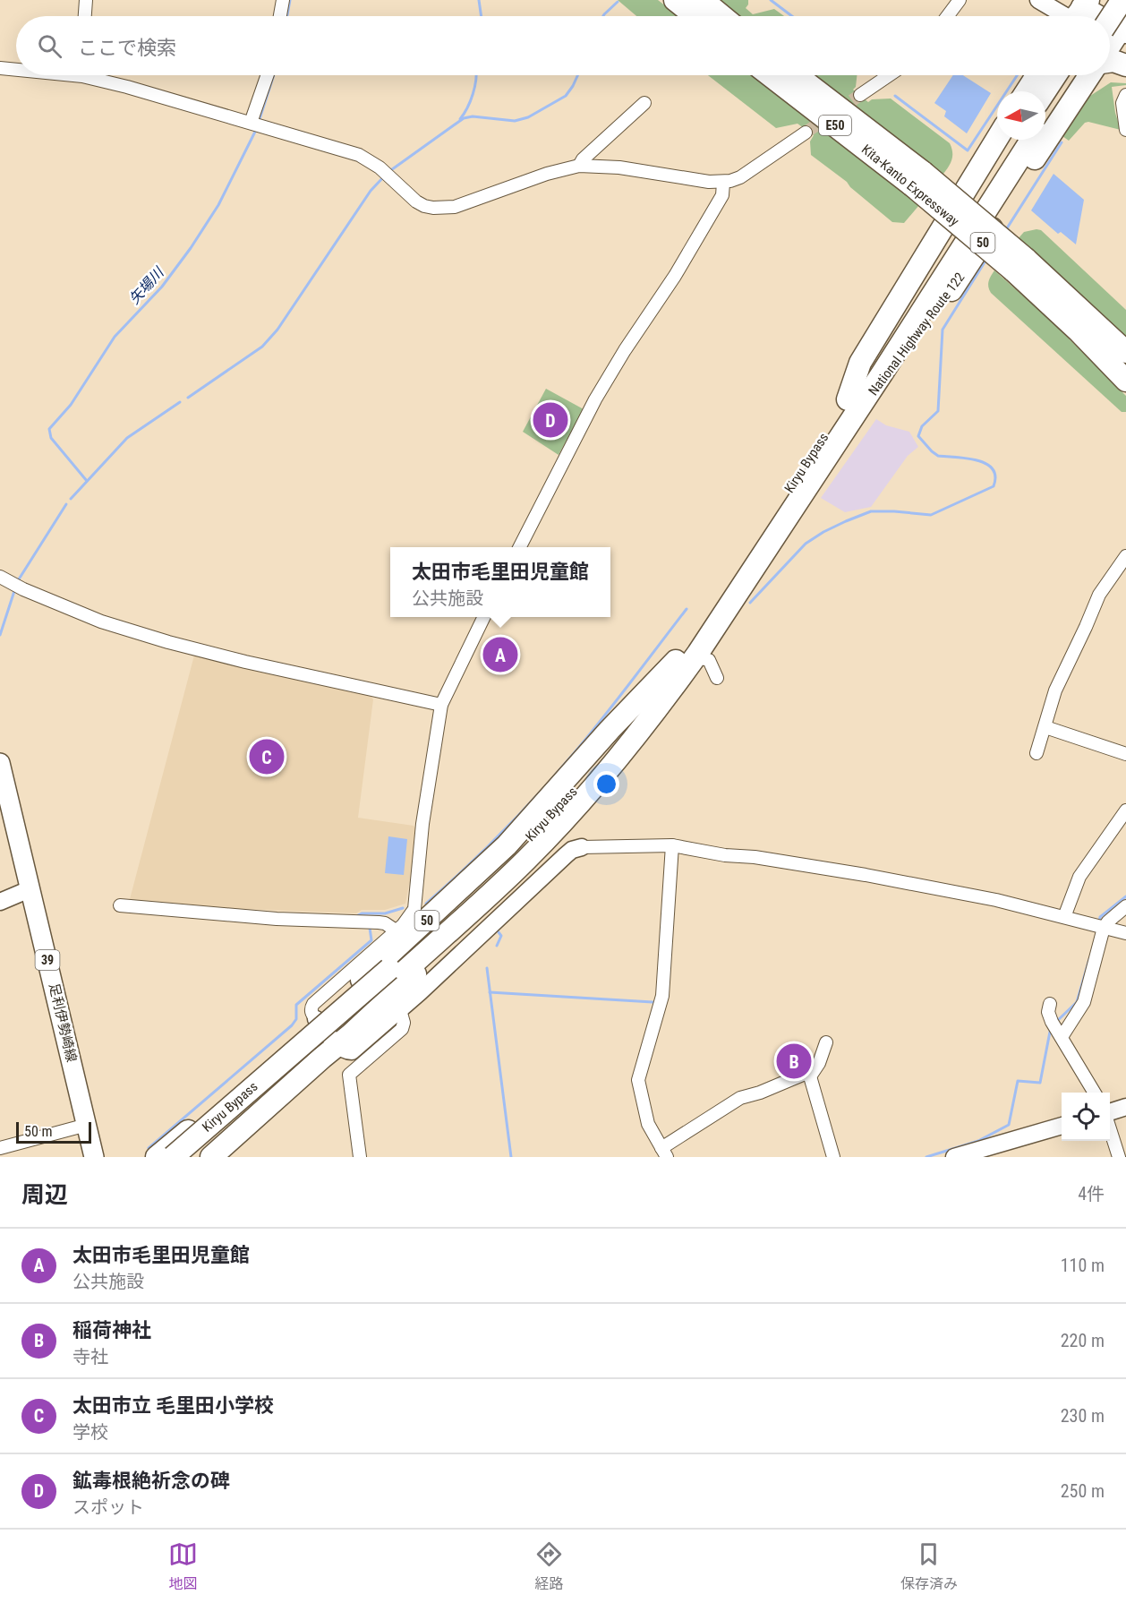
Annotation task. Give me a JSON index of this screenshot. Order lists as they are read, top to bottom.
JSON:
{
  "streets": {
    "highway": [
      "E50",
      "Kita-Kanto Expressway",
      "50",
      "National Highway Route 122",
      "Kiryu Bypass"
    ],
    "main road": ["39", "足利伊勢崎線"]
  },
  "crossings": [
    ["50", "National Highway Route 122"],
    ["50", "Kiryu Bypass"],
    ["National Highway Route 122", "Kiryu Bypass"]
  ],
  "water": ["矢場川"],
  "scale_bar": "50 m",
  "north": "left",
  "page": {
    "search": "ここで検索",
    "pins": [
      "D",
      "A",
      "C",
      "B"
    ],
    "popup": ["太田市毛里田児童館", "公共施設"],
    "scale": "50 m",
    "heading": ["周辺", "4件"],
    "list": [
      {
        "mark": "A",
        "name": "太田市毛里田児童館",
        "note": "公共施設",
        "value": "110 m"
      },
      {
        "mark": "B",
        "name": "稲荷神社",
        "note": "寺社",
        "value": "220 m"
      },
      {
        "mark": "C",
        "name": "太田市立 毛里田小学校",
        "note": "学校",
        "value": "230 m"
      },
      {
        "mark": "D",
        "name": "鉱毒根絶祈念の碑",
        "note": "スポット",
        "value": "250 m"
      }
    ],
    "nav": ["地図", "経路", "保存済み"]
  }
}
